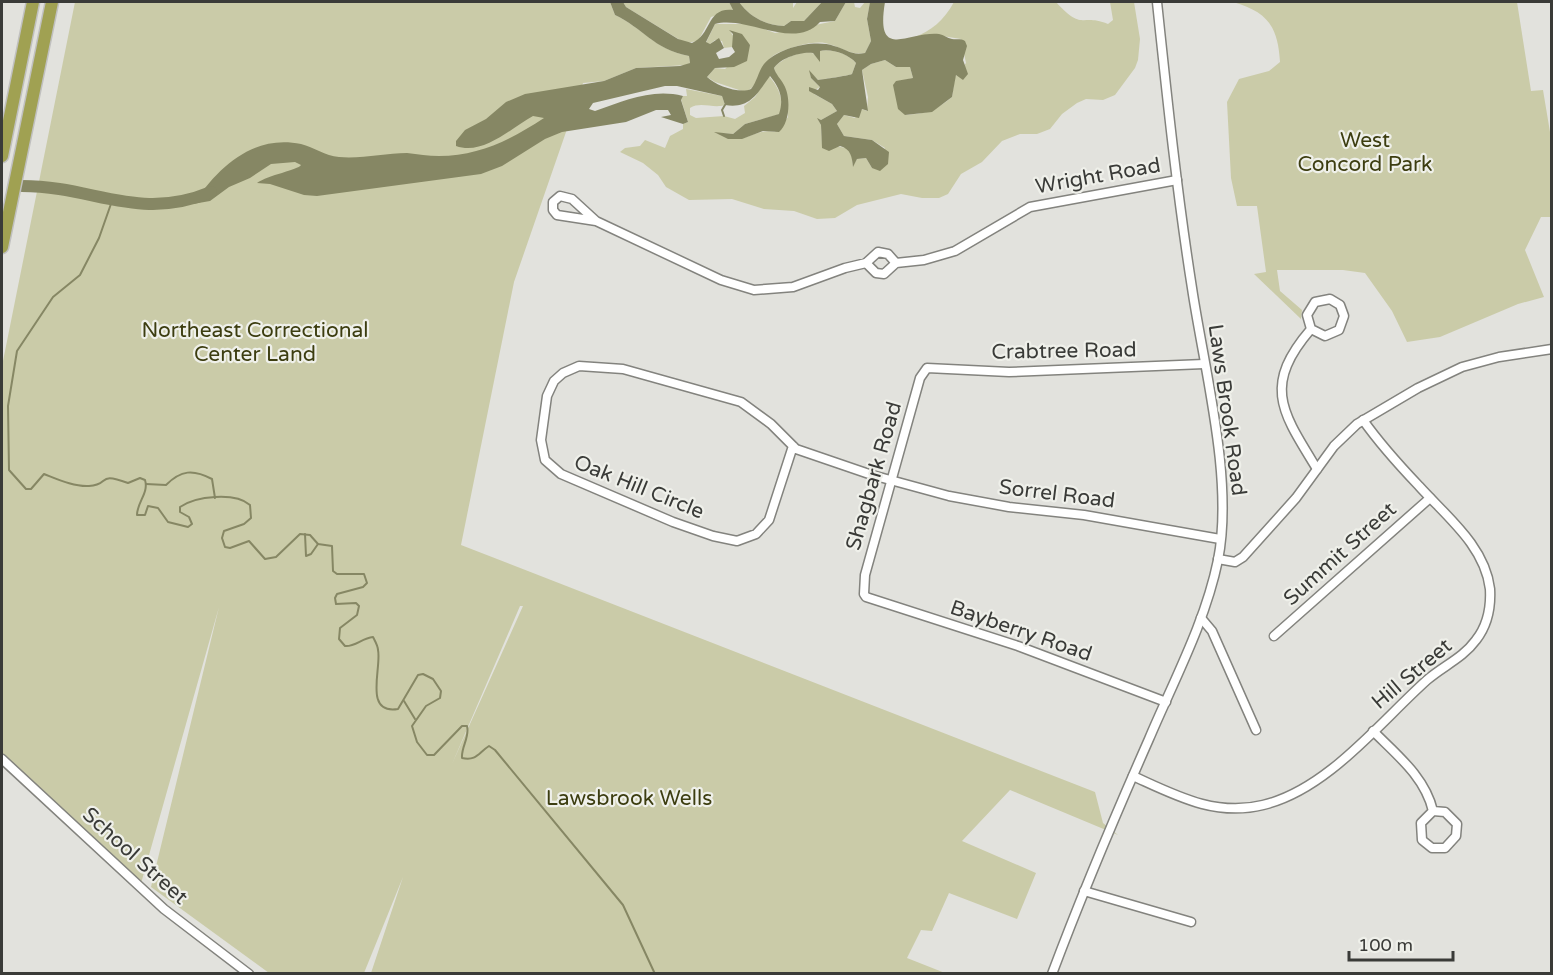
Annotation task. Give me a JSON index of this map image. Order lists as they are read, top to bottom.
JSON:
{
  "streets": {
    "street": [
      "Wright Road",
      "Crabtree Road",
      "Laws Brook Road",
      "Shagbark Road",
      "Oak Hill Circle",
      "Sorrel Road",
      "Summit Street",
      "Bayberry Road",
      "Hill Street",
      "School Street"
    ]
  },
  "crossings": [
    ["Wright Road", "Laws Brook Road"],
    ["Crabtree Road", "Laws Brook Road"],
    ["Crabtree Road", "Shagbark Road"],
    ["Laws Brook Road", "Sorrel Road"],
    ["Laws Brook Road", "Bayberry Road"],
    ["Laws Brook Road", "Hill Street"],
    ["Shagbark Road", "Oak Hill Circle"],
    ["Shagbark Road", "Sorrel Road"],
    ["Shagbark Road", "Bayberry Road"],
    ["Oak Hill Circle", "Sorrel Road"],
    ["Summit Street", "Hill Street"]
  ],
  "parks": ["West Concord Park", "Northeast Correctional Center Land", "Lawsbrook Wells"],
  "scale_bar": "100 m"
}
